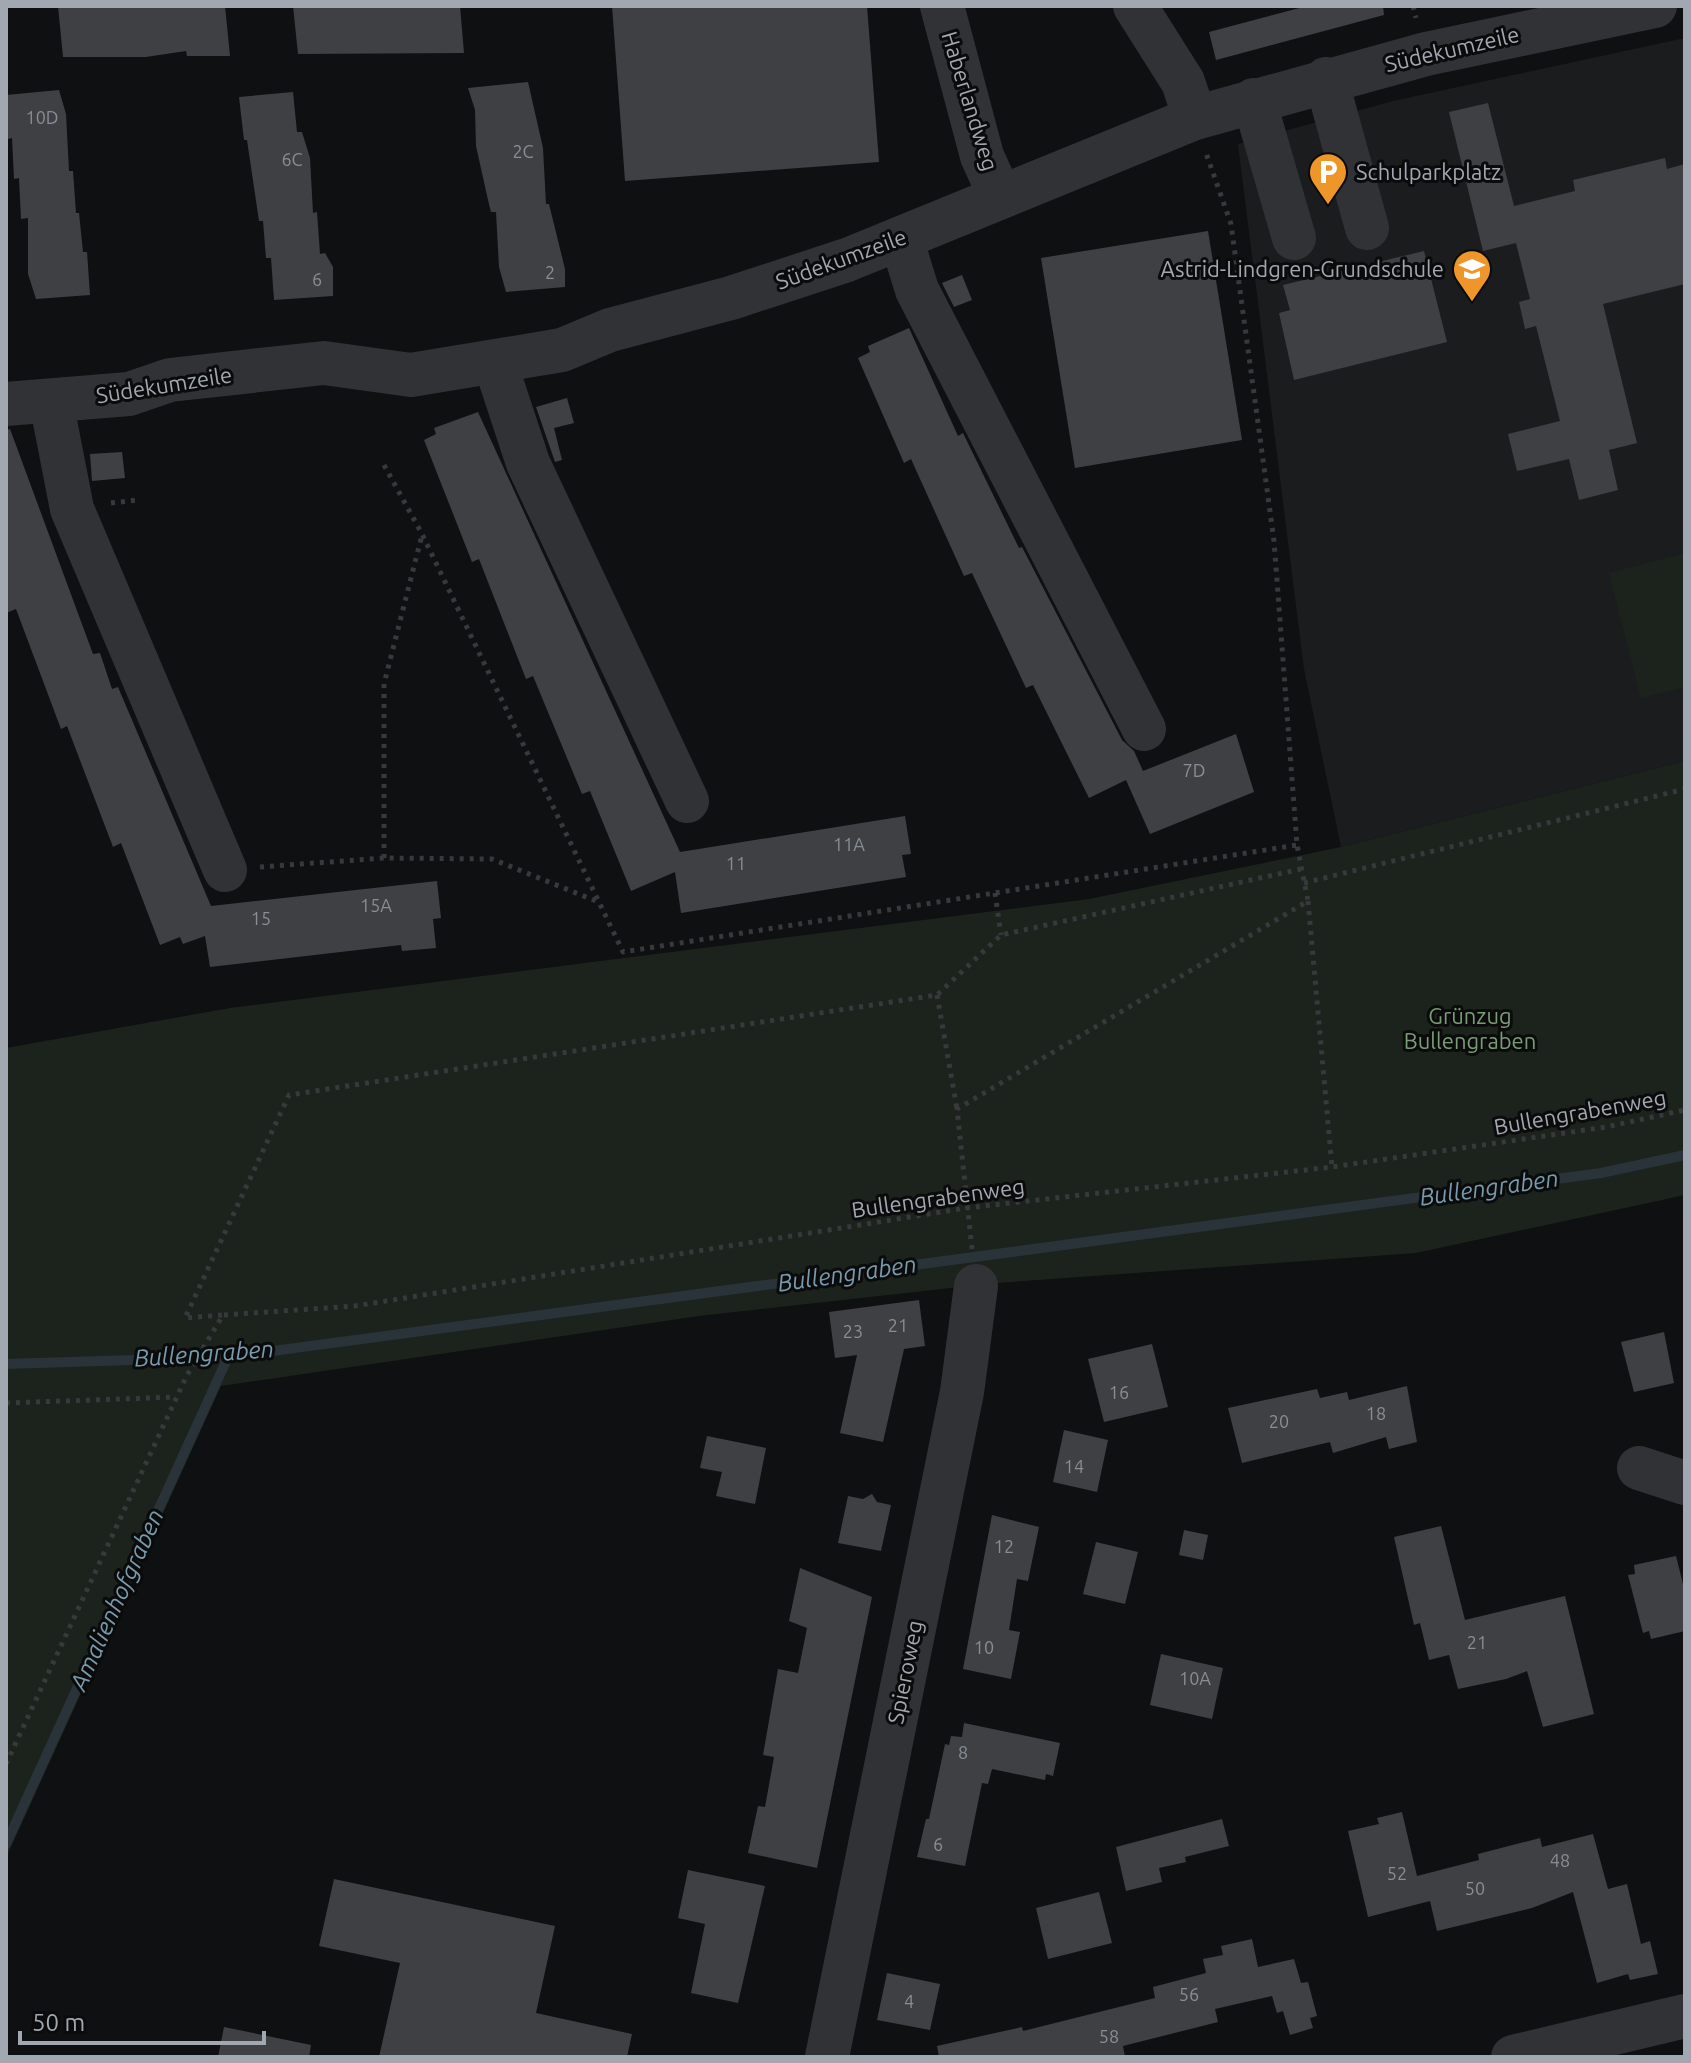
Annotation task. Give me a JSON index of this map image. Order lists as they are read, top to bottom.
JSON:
{
  "streets": {
    "street": ["Südekumzeile", "Haberlandweg", "Spieroweg"],
    "path": ["Bullengrabenweg"]
  },
  "crossings": [
    ["Südekumzeile", "Haberlandweg"]
  ],
  "water": ["Bullengraben", "Amalienhofgraben"],
  "parks": ["Grünzug Bullengraben"],
  "places": {
    "parking": ["Schulparkplatz"],
    "school or university": ["Astrid-Lindgren-Grundschule"]
  },
  "house_numbers": [
    "10D",
    "2C",
    "6C",
    "2",
    "6",
    "7D",
    "11A",
    "11",
    "15A",
    "15",
    "21",
    "23",
    "16",
    "18",
    "20",
    "14",
    "12",
    "21",
    "10",
    "10A",
    "8",
    "6",
    "48",
    "52",
    "50",
    "56",
    "4",
    "58"
  ],
  "scale_bar": "50 m"
}
